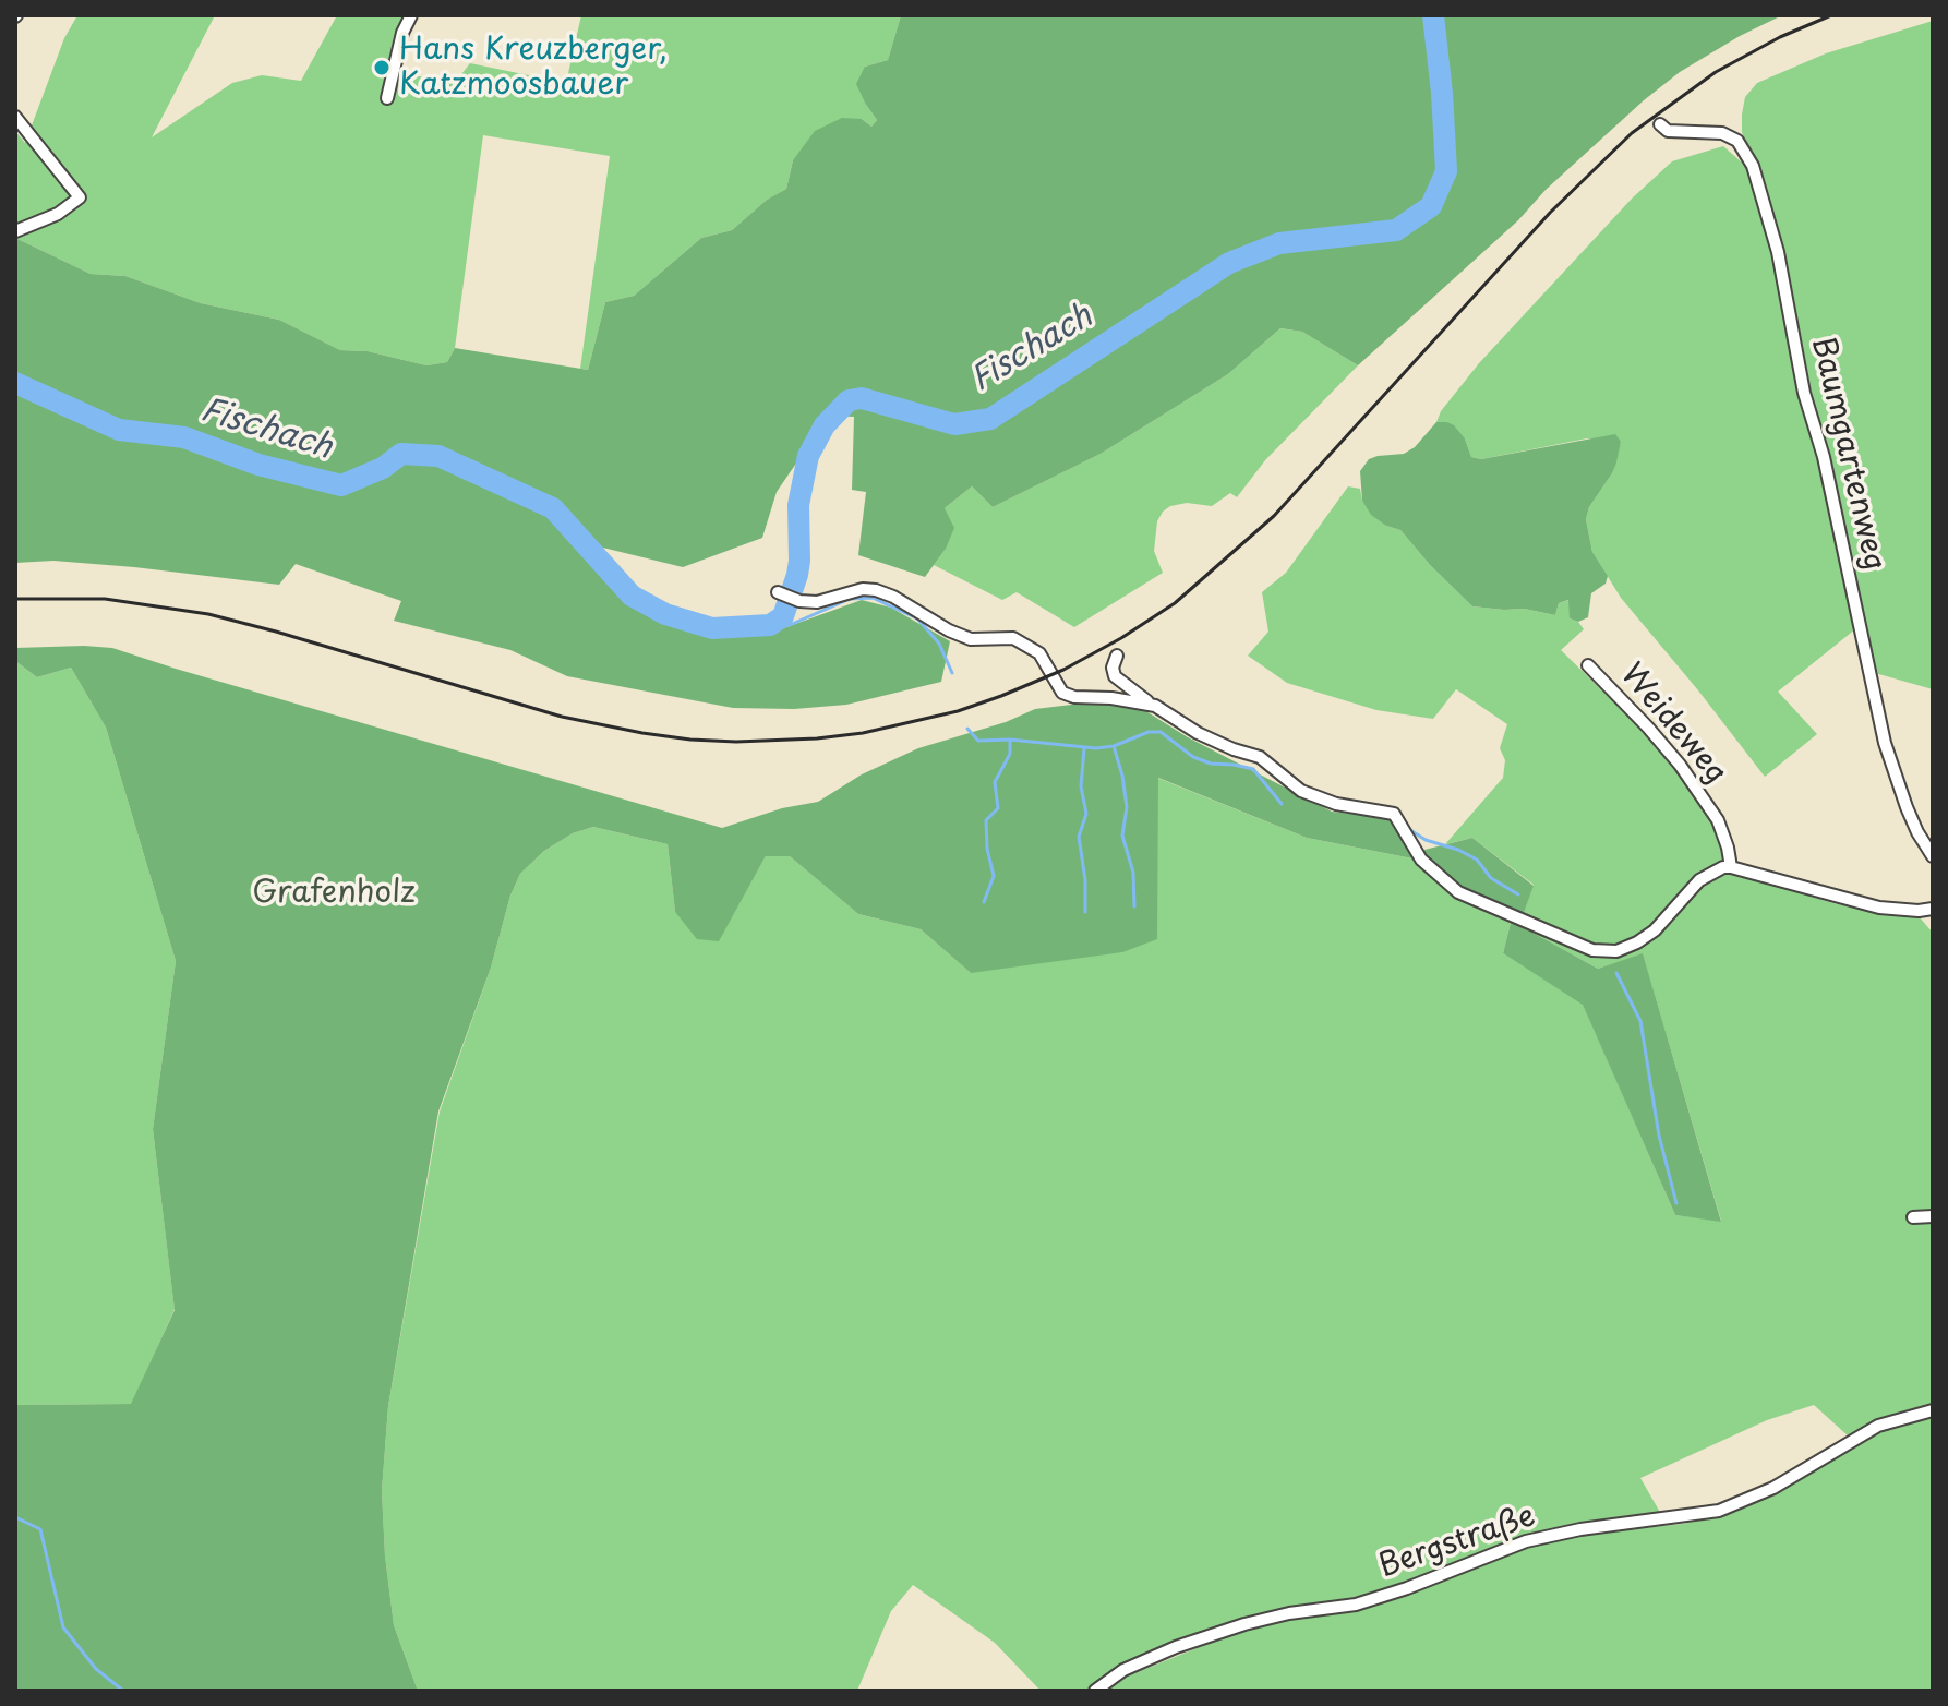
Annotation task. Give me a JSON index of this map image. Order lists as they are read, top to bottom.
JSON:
{
  "streets": {
    "street": ["Baumgartenweg", "Weideweg", "Bergstraße"]
  },
  "water": ["Fischach"],
  "parks": ["Grafenholz"],
  "places": ["Hans Kreuzberger, Katzmoosbauer"]
}
